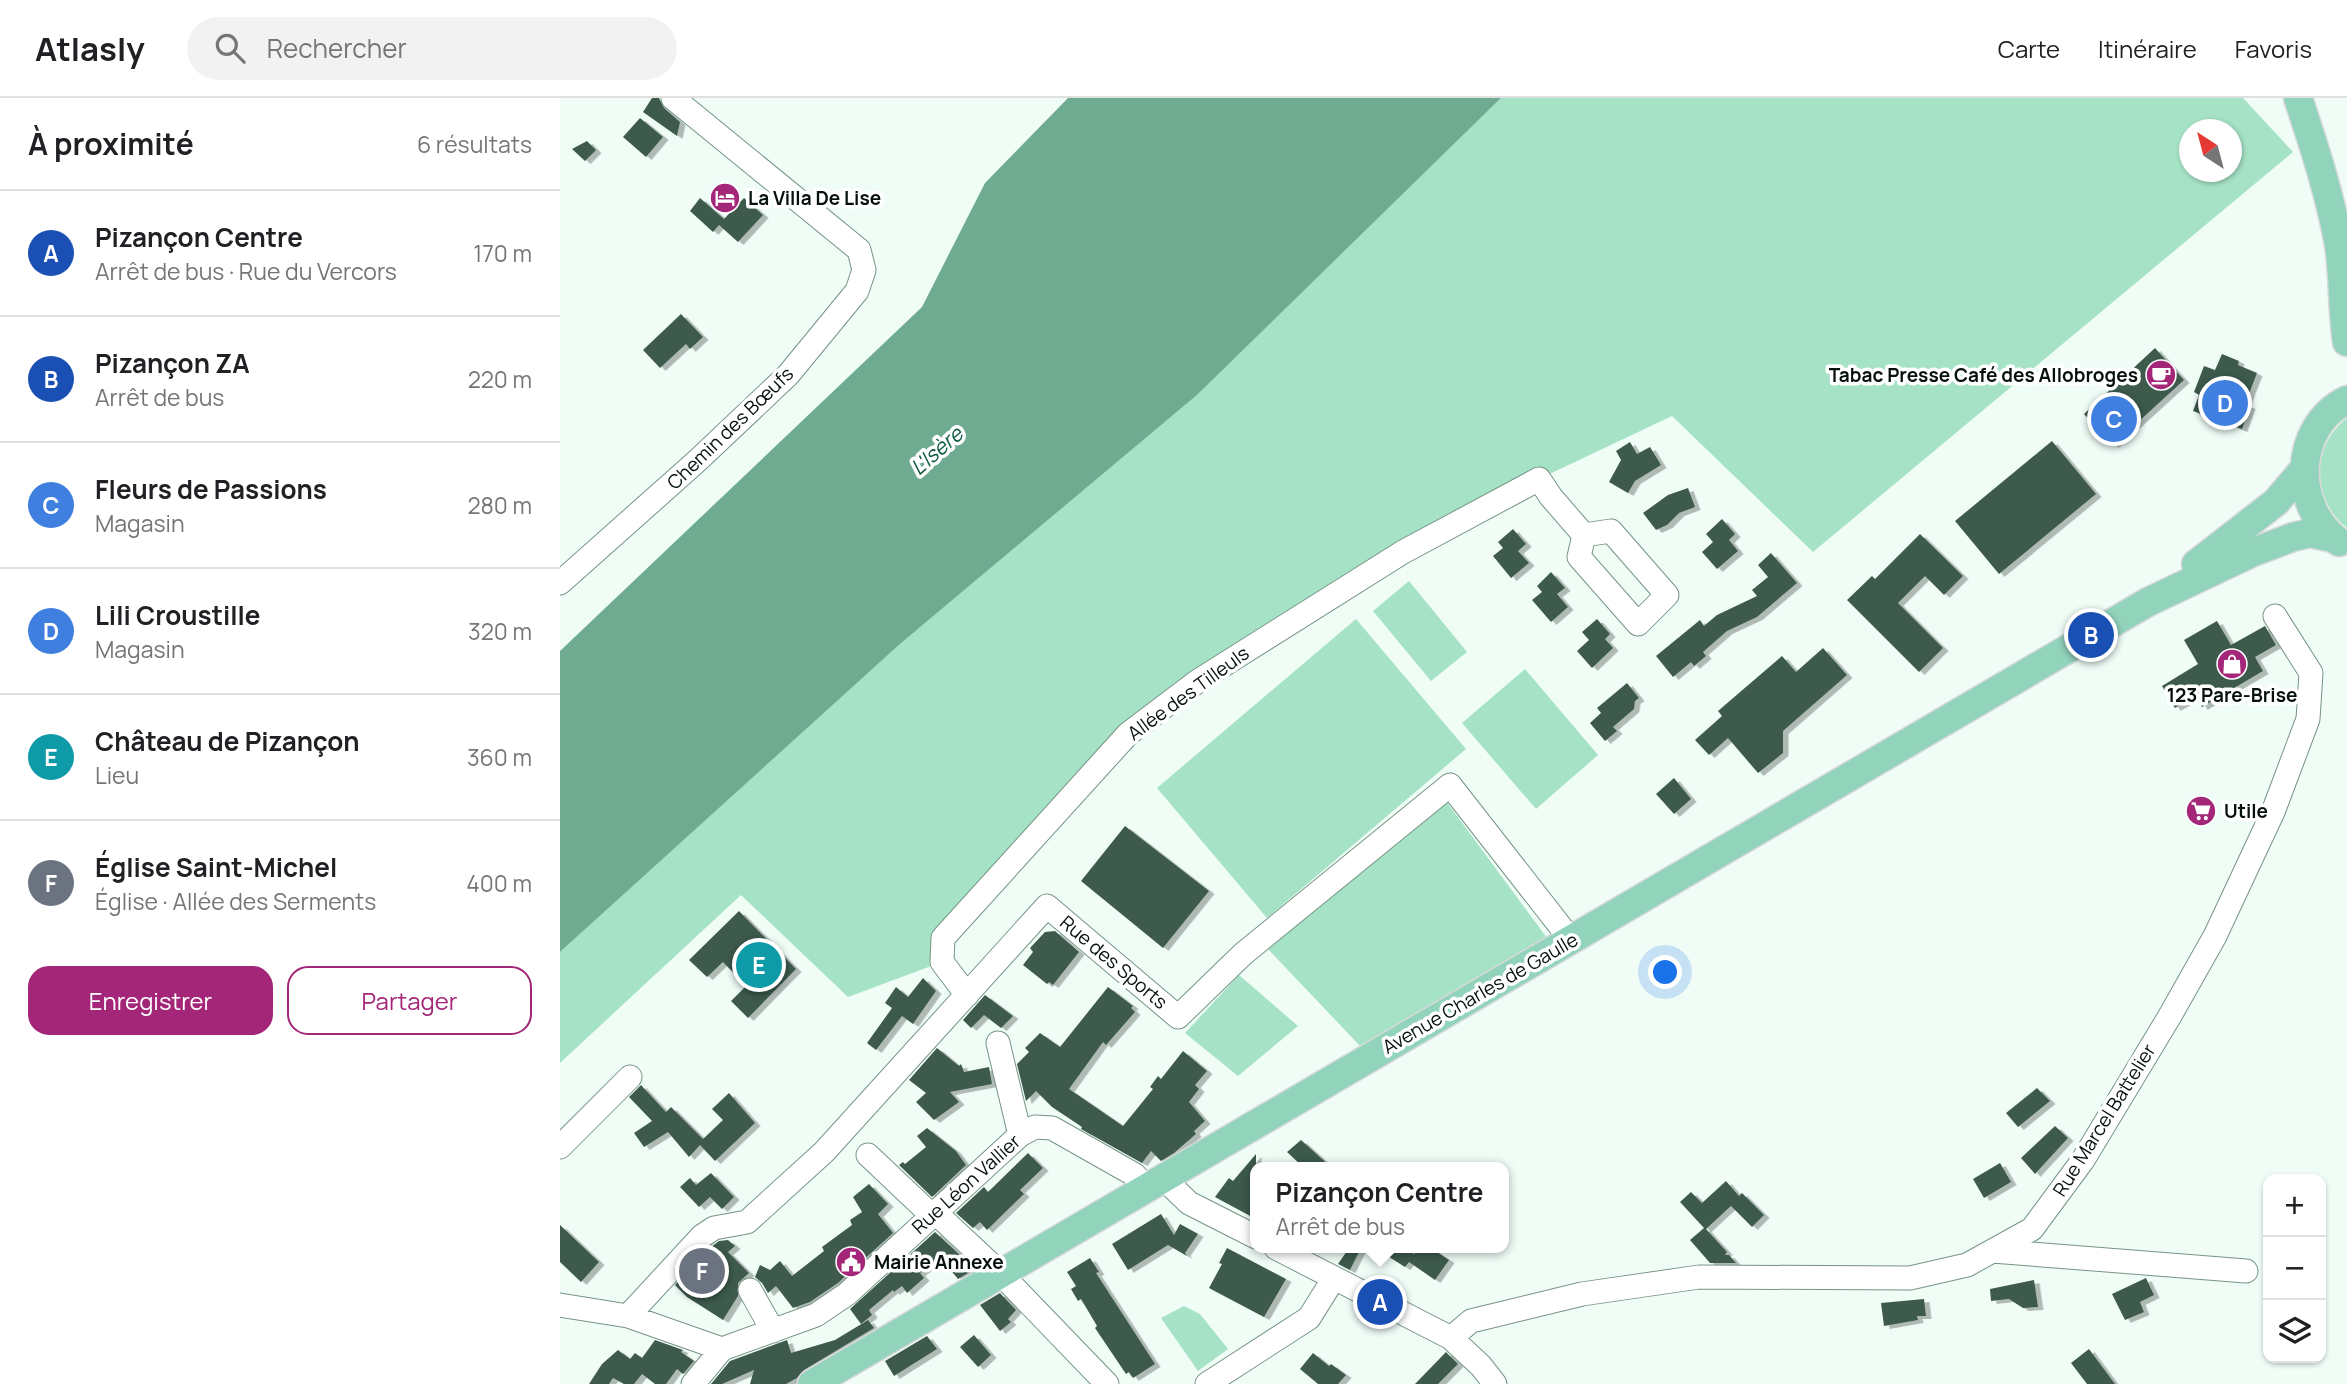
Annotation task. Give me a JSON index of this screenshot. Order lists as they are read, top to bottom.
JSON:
{
  "streets": {
    "main road": ["Avenue Charles de Gaulle"],
    "street": [
      "Chemin des Bœufs",
      "Allée des Tilleuls",
      "Rue des Sports",
      "Rue Marcel Battelier",
      "Rue Léon Vallier"
    ]
  },
  "crossings": [
    ["Allée des Tilleuls", "Rue des Sports"],
    ["Rue des Sports", "Avenue Charles de Gaulle"],
    ["Avenue Charles de Gaulle", "Rue Léon Vallier"]
  ],
  "water": ["L'Isère"],
  "places": {
    "hotel": ["La Villa De Lise"],
    "cafe": ["Tabac Presse Café des Allobroges"],
    "shop": ["123 Pare-Brise"],
    "supermarket": ["Utile"],
    "public building": ["Mairie Annexe"]
  },
  "north": "top left",
  "page": {
    "header": "Atlasly",
    "search": "Rechercher",
    "nav": ["Carte", "Itinéraire", "Favoris"],
    "heading": ["À proximité", "6 résultats"],
    "list": [
      {
        "mark": "A",
        "name": "Pizançon Centre",
        "note": "Arrêt de bus · Rue du Vercors",
        "value": "170 m"
      },
      {
        "mark": "B",
        "name": "Pizançon ZA",
        "note": "Arrêt de bus",
        "value": "220 m"
      },
      {
        "mark": "C",
        "name": "Fleurs de Passions",
        "note": "Magasin",
        "value": "280 m"
      },
      {
        "mark": "D",
        "name": "Lili Croustille",
        "note": "Magasin",
        "value": "320 m"
      },
      {
        "mark": "E",
        "name": "Château de Pizançon",
        "note": "Lieu",
        "value": "360 m"
      },
      {
        "mark": "F",
        "name": "Église Saint-Michel",
        "note": "Église · Allée des Serments",
        "value": "400 m"
      }
    ],
    "pins": [
      "D",
      "C",
      "B",
      "E",
      "F",
      "A"
    ],
    "buttons": ["Enregistrer", "Partager"],
    "popup": ["Pizançon Centre", "Arrêt de bus"],
    "map_buttons": ["+", "−"]
  }
}
